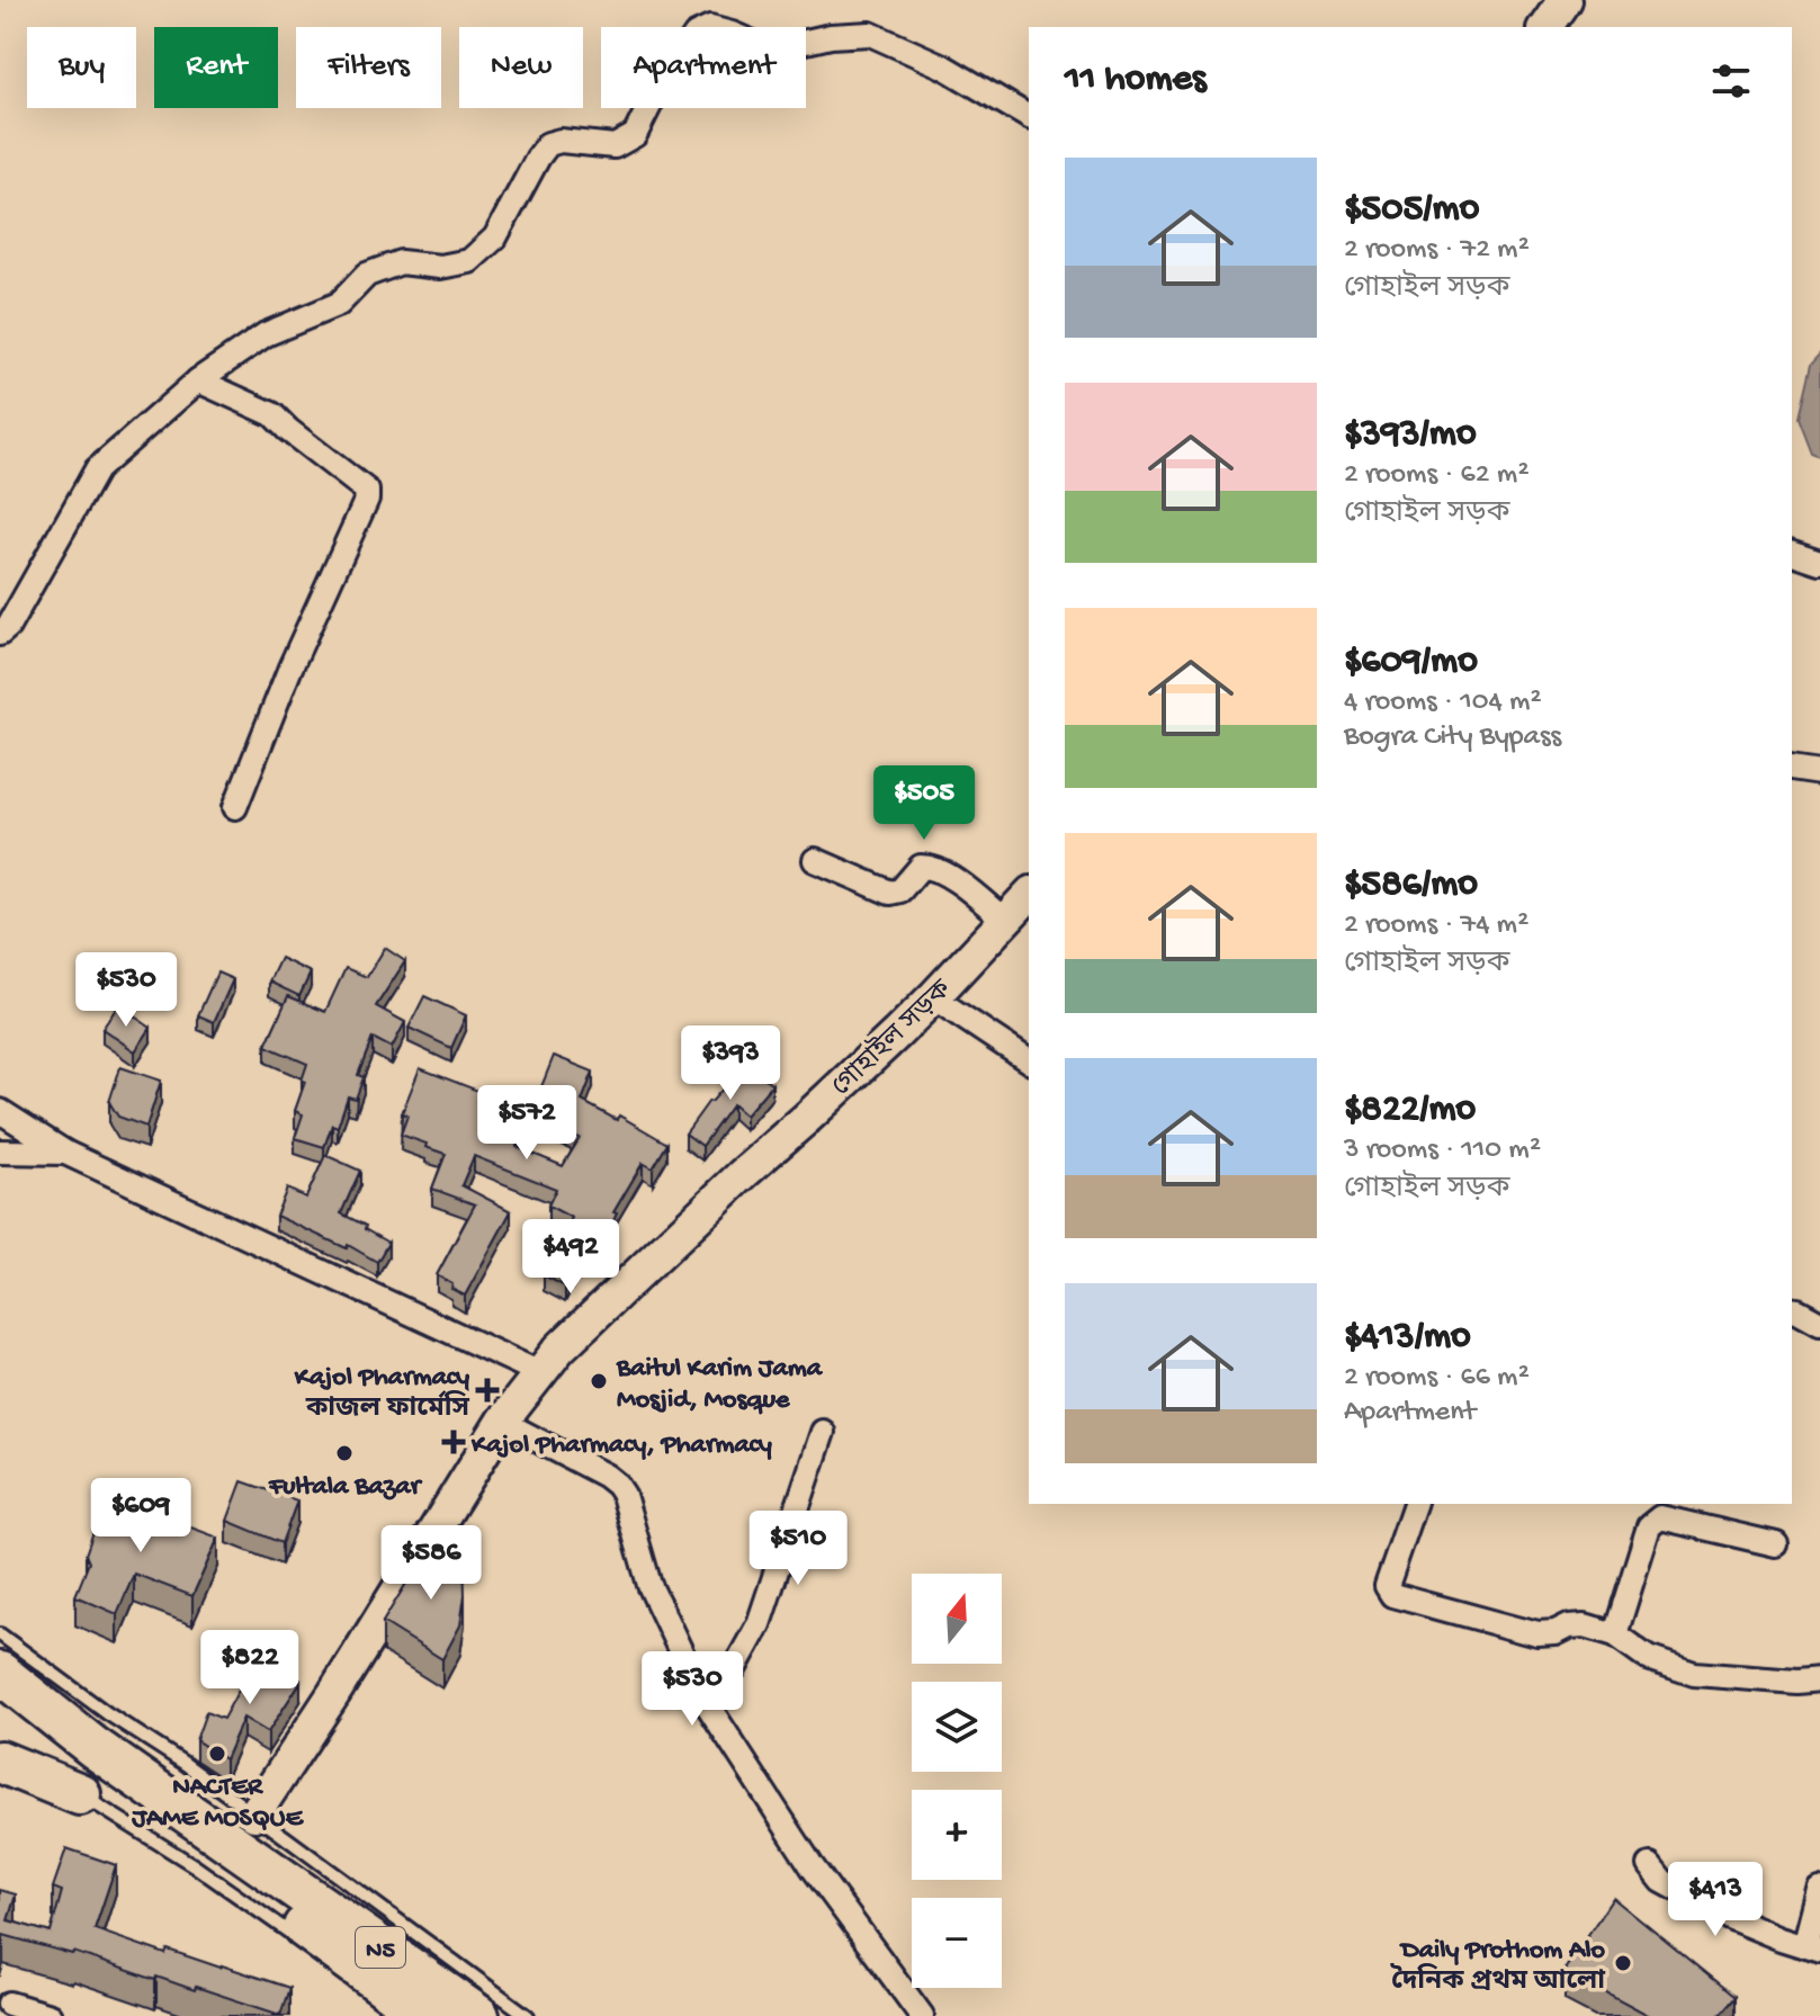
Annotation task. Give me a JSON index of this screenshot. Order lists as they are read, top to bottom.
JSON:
{
  "streets": {
    "highway": ["N5"],
    "main road": ["গোহাইল সড়ক"]
  },
  "places": {
    "other": [
      "Baitul Karim Jama Mosjid, Mosque",
      "Fultala Bazar",
      "NACTER JAME MOSQUE",
      "Daily Prothom Alo দৈনিক প্রথম আলো"
    ],
    "health": ["Kajol Pharmacy কাজল ফার্মেসি", "Kajol Pharmacy, Pharmacy"]
  },
  "north": "top",
  "page": {
    "chip": [
      "Buy",
      "Rent",
      "Filters",
      "New",
      "Apartment"
    ],
    "heading": "11 homes",
    "list": [
      {
        "name": "$505/mo",
        "note": "2 rooms · 72 m² · গোহাইল সড়ক"
      },
      {
        "name": "$393/mo",
        "note": "2 rooms · 62 m² · গোহাইল সড়ক"
      },
      {
        "name": "$609/mo",
        "note": "4 rooms · 104 m² · Bogra City Bypass"
      },
      {
        "name": "$586/mo",
        "note": "2 rooms · 74 m² · গোহাইল সড়ক"
      },
      {
        "name": "$822/mo",
        "note": "3 rooms · 110 m² · গোহাইল সড়ক"
      },
      {
        "name": "$413/mo",
        "note": "2 rooms · 66 m² · Apartment"
      }
    ],
    "price": [
      "$505",
      "$530",
      "$393",
      "$572",
      "$492",
      "$609",
      "$510",
      "$586",
      "$822",
      "$530",
      "$413"
    ],
    "map_buttons": ["+", "−"]
  }
}
